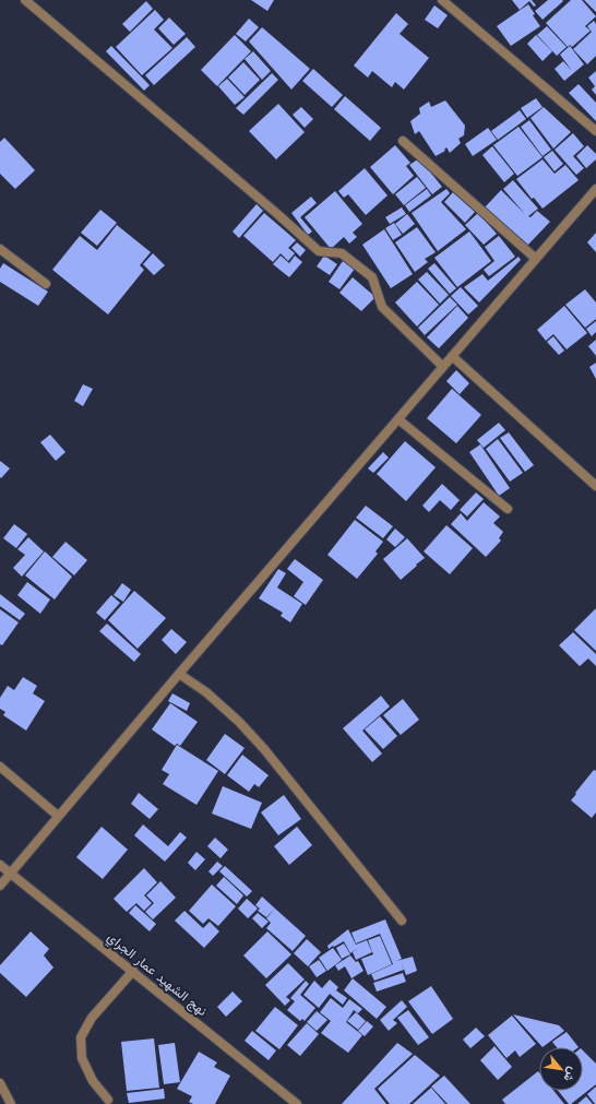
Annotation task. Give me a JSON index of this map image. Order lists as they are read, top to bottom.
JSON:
{
  "streets": {
    "street": ["نهج الشهيد عمار الجراي"]
  },
  "north": "bottom right"
}
